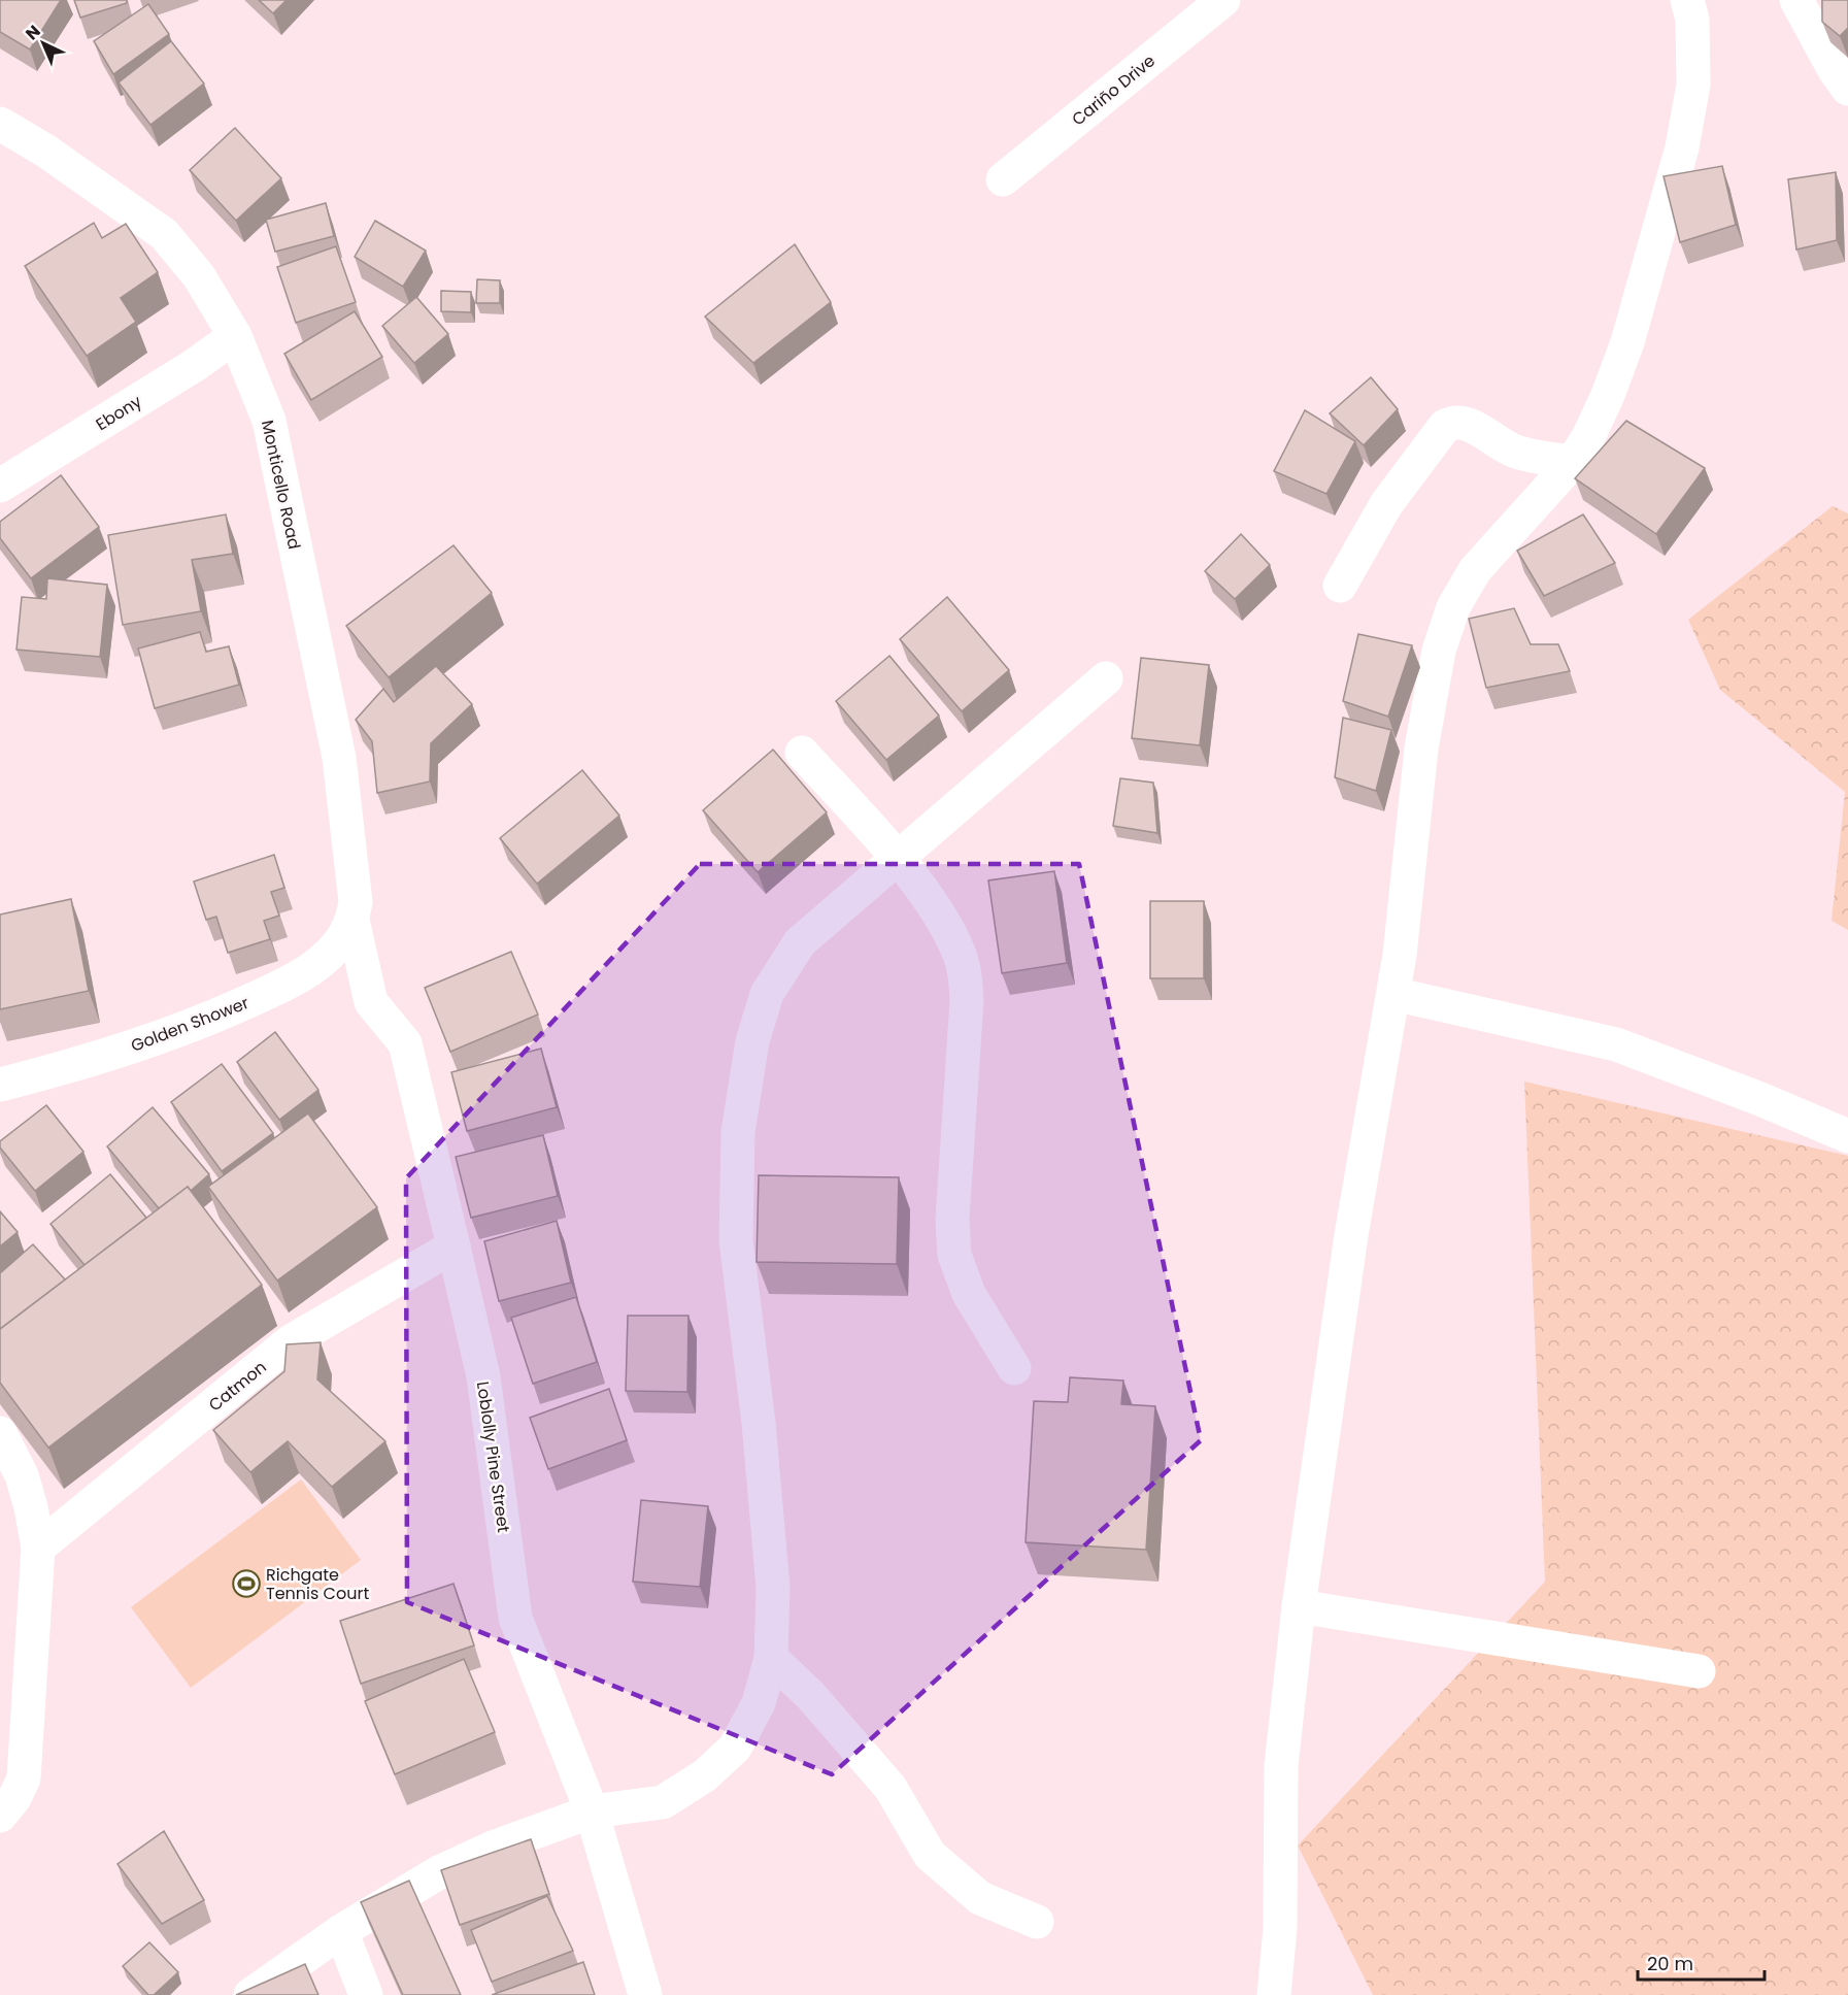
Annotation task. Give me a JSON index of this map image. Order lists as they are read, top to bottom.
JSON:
{
  "streets": {
    "street": [
      "Cariño Drive",
      "Ebony",
      "Monticello Road",
      "Golden Shower",
      "Catmon",
      "Loblolly Pine Street"
    ]
  },
  "crossings": [
    ["Ebony", "Monticello Road"],
    ["Monticello Road", "Golden Shower"],
    ["Monticello Road", "Loblolly Pine Street"],
    ["Golden Shower", "Loblolly Pine Street"],
    ["Catmon", "Loblolly Pine Street"]
  ],
  "places": {
    "sports": ["Richgate Tennis Court"]
  },
  "scale_bar": "20 m",
  "north": "top left"
}
